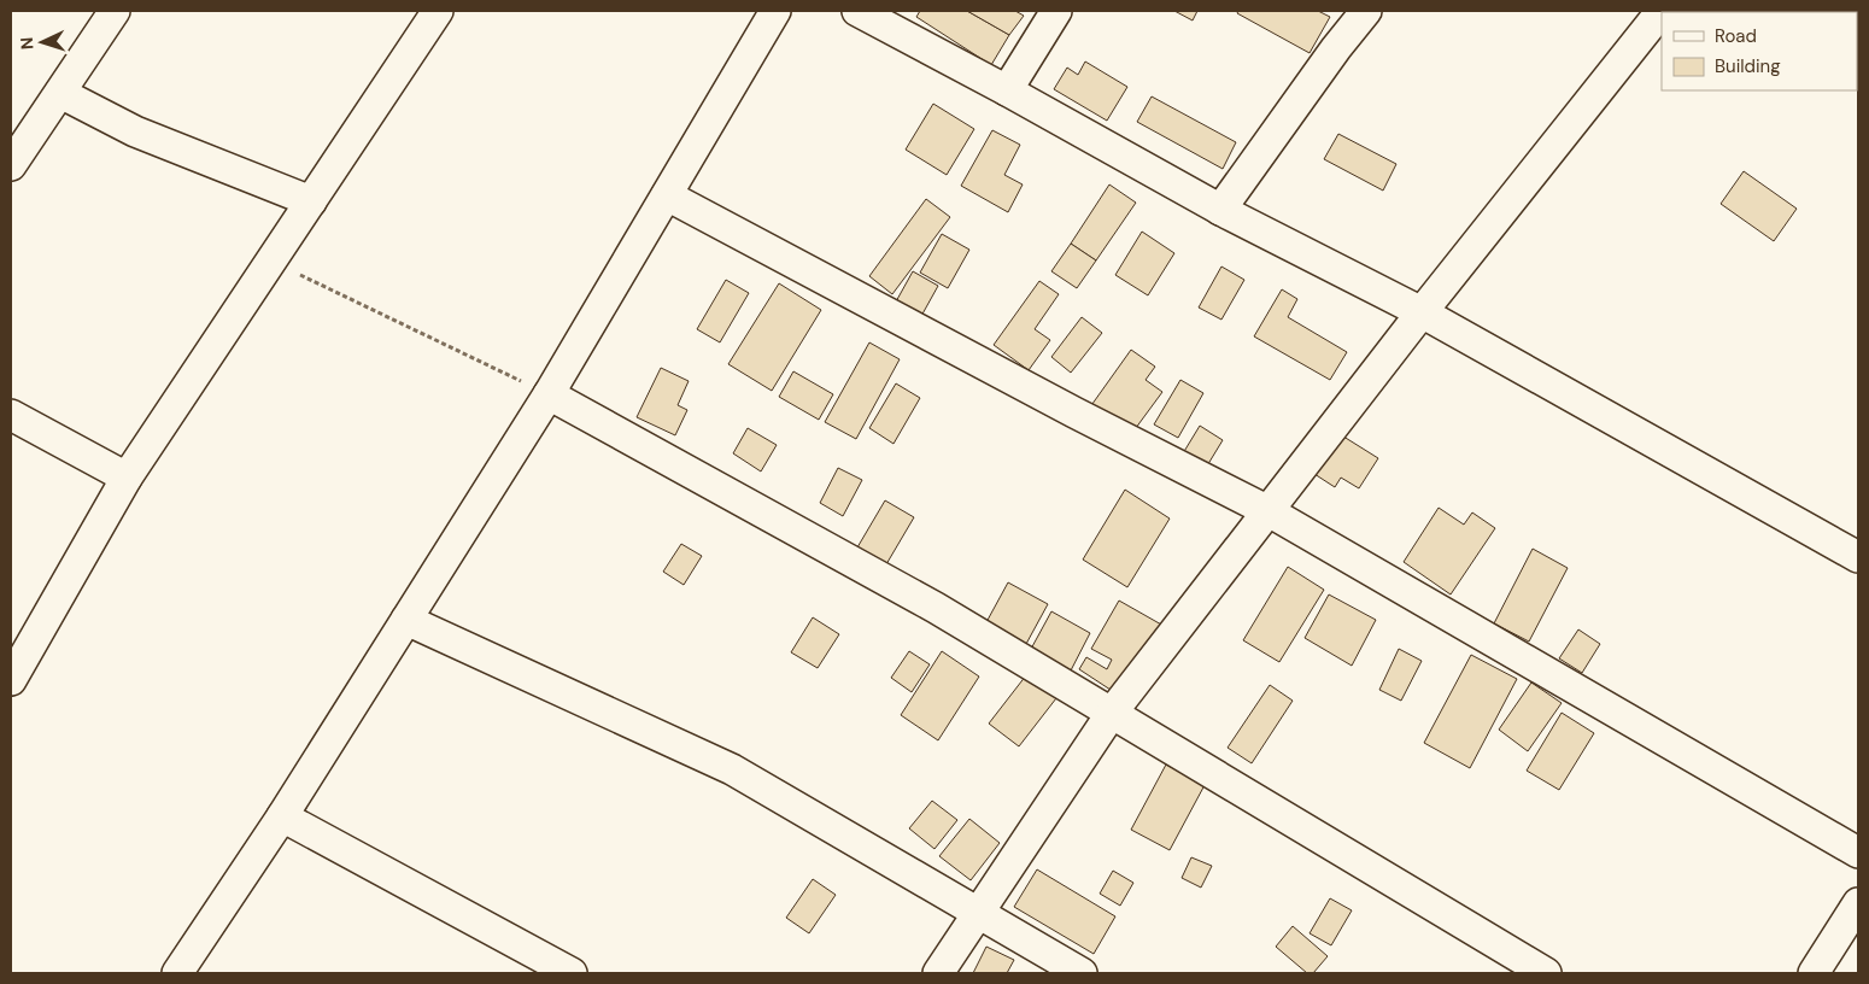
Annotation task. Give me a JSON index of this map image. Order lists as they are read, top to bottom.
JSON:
{
  "legend": ["Road", "Building"],
  "north": "left"
}
